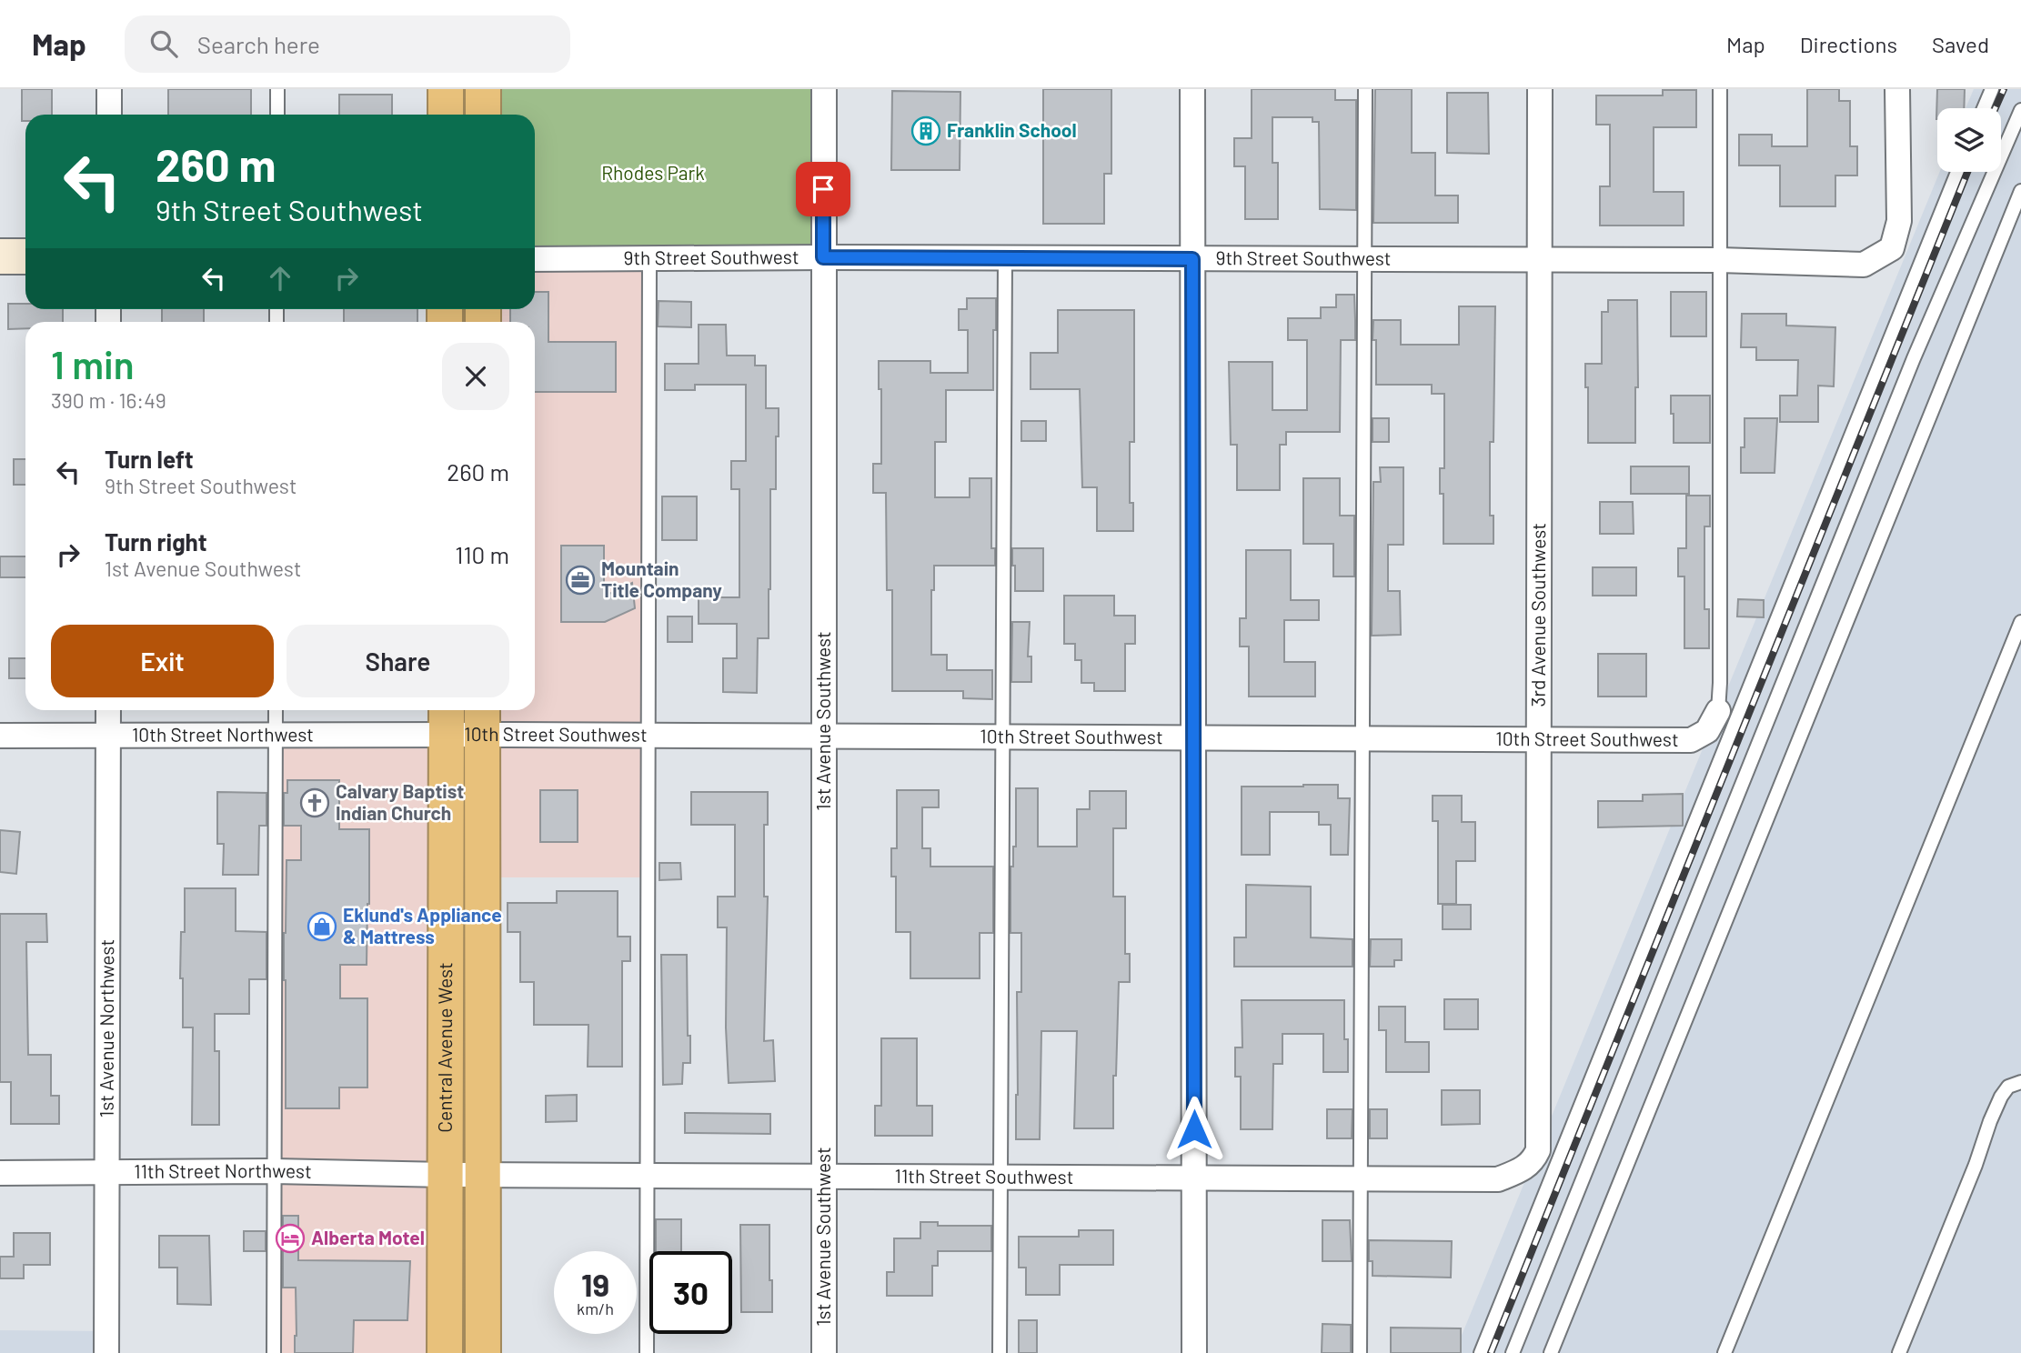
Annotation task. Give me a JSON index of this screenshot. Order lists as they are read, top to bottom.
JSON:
{
  "streets": {
    "highway": ["Central Avenue West"],
    "street": [
      "9th Street Southwest",
      "3rd Avenue Southwest",
      "1st Avenue Southwest",
      "10th Street Southwest",
      "10th Street Northwest",
      "1st Avenue Northwest",
      "11th Street Northwest",
      "11th Street Southwest"
    ]
  },
  "crossings": [
    ["9th Street Southwest", "3rd Avenue Southwest"],
    ["9th Street Southwest", "1st Avenue Southwest"],
    ["3rd Avenue Southwest", "10th Street Southwest"],
    ["3rd Avenue Southwest", "11th Street Southwest"],
    ["1st Avenue Southwest", "10th Street Southwest"],
    ["1st Avenue Southwest", "11th Street Southwest"],
    ["10th Street Southwest", "10th Street Northwest"],
    ["10th Street Southwest", "Central Avenue West"],
    ["10th Street Northwest", "1st Avenue Northwest"],
    ["10th Street Northwest", "Central Avenue West"],
    ["1st Avenue Northwest", "11th Street Northwest"],
    ["Central Avenue West", "11th Street Northwest"],
    ["Central Avenue West", "11th Street Southwest"],
    ["11th Street Northwest", "11th Street Southwest"]
  ],
  "parks": ["Rhodes Park"],
  "places": {
    "building": ["Franklin School"],
    "office": ["Mountain Title Company"],
    "church": ["Calvary Baptist Indian Church"],
    "shop": ["Eklund's Appliance & Mattress"],
    "hotel": ["Alberta Motel"]
  },
  "page": {
    "header": "Map",
    "search": "Search here",
    "nav": ["Map", "Directions", "Saved"],
    "turn": ["260 m", "9th Street Southwest"],
    "heading": ["1 min", "390 m · 16:49"],
    "list": [
      {
        "name": "Turn left",
        "note": "9th Street Southwest",
        "value": "260 m"
      },
      {
        "name": "Turn right",
        "note": "1st Avenue Southwest",
        "value": "110 m"
      }
    ],
    "buttons": ["Exit", "Share"],
    "speed": "19 km/h",
    "limit": "30"
  }
}
